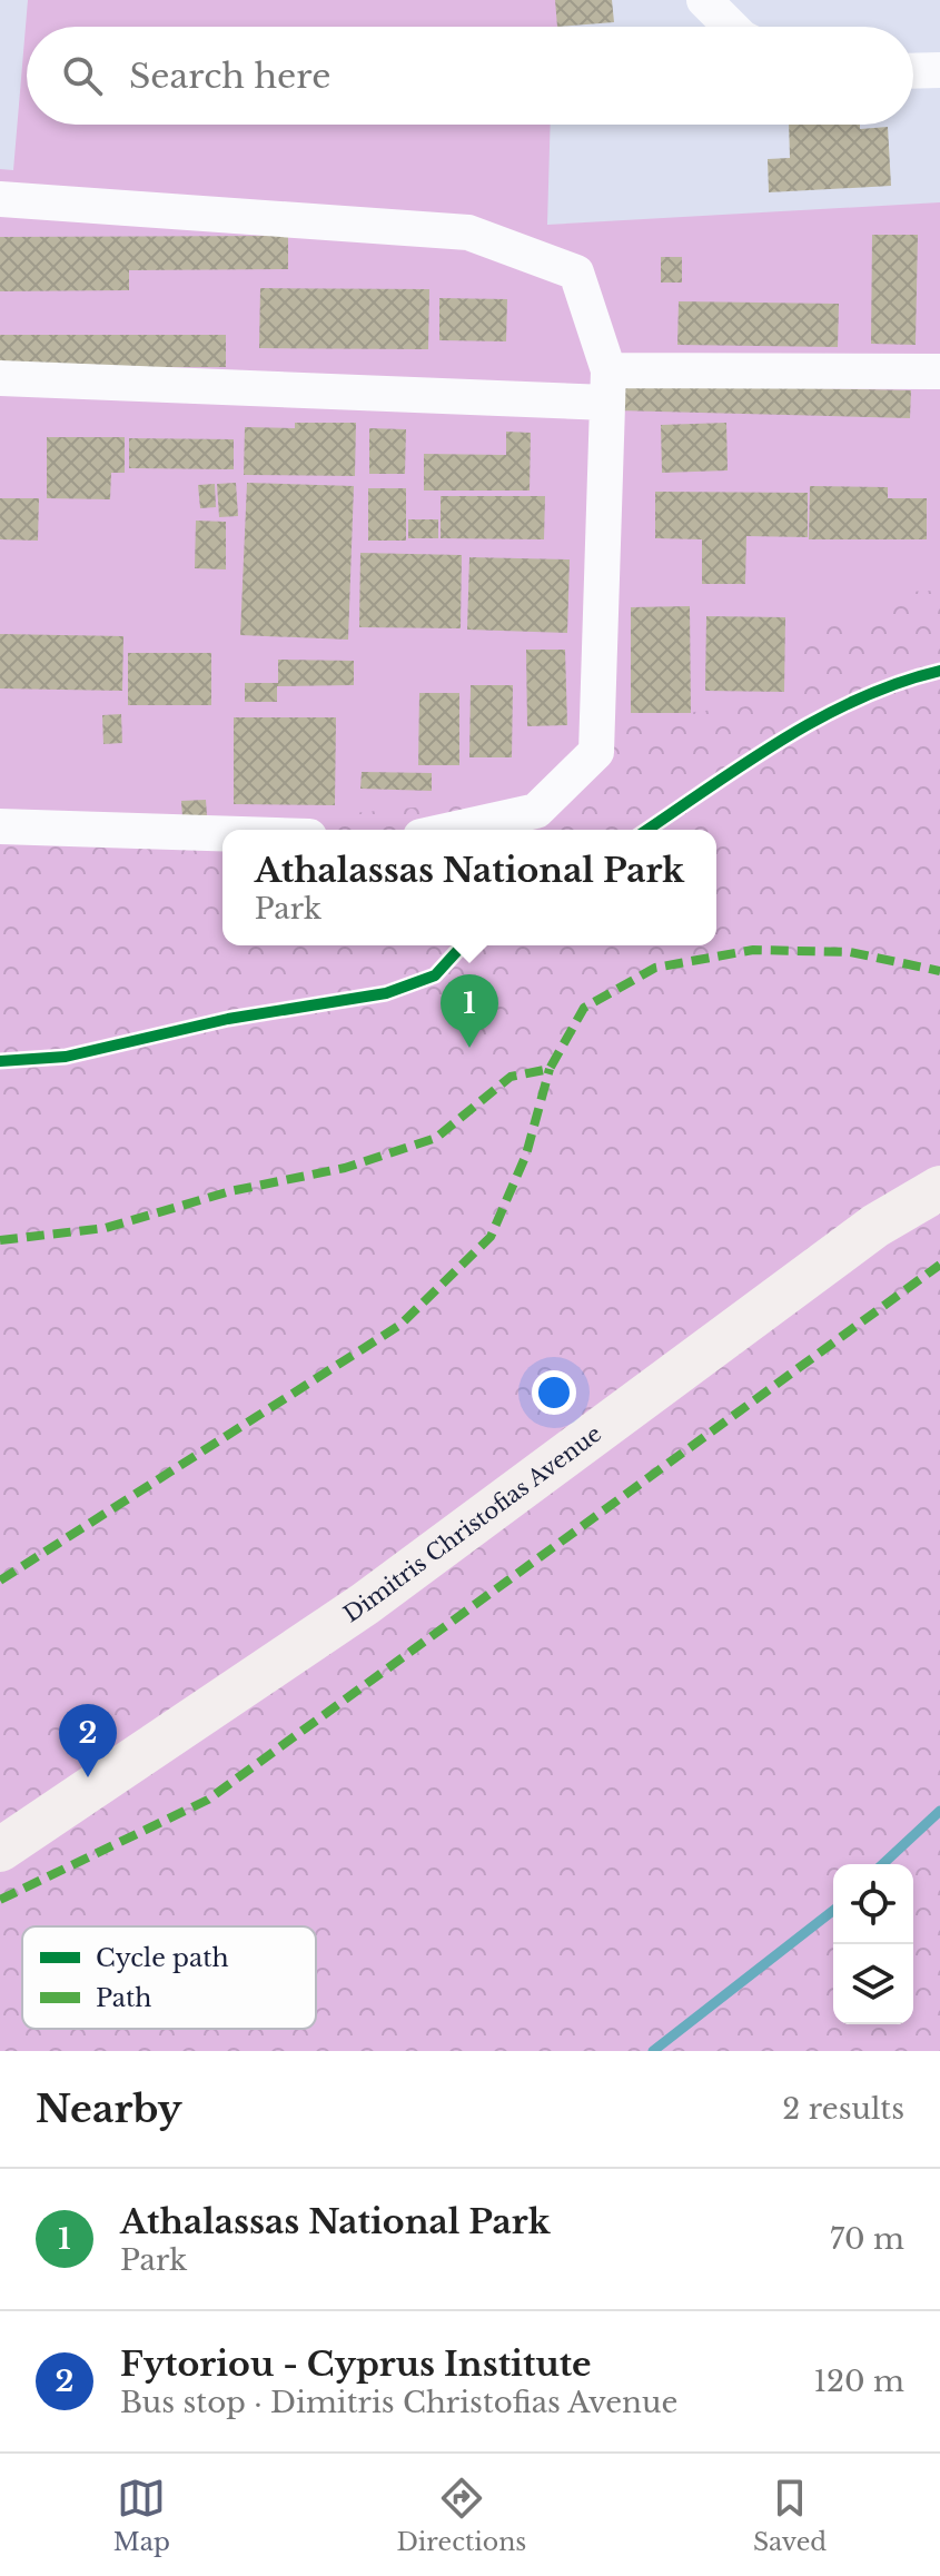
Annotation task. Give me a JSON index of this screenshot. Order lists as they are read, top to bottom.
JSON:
{
  "streets": {
    "main road": ["Dimitris Christofias Avenue"]
  },
  "legend": ["Cycle path", "Path"],
  "page": {
    "search": "Search here",
    "popup": ["Athalassas National Park", "Park"],
    "pins": ["1", "2"],
    "heading": ["Nearby", "2 results"],
    "list": [
      {
        "mark": "1",
        "name": "Athalassas National Park",
        "note": "Park",
        "value": "70 m"
      },
      {
        "mark": "2",
        "name": "Fytoriou - Cyprus Institute",
        "note": "Bus stop · Dimitris Christofias Avenue",
        "value": "120 m"
      }
    ],
    "nav": ["Map", "Directions", "Saved"]
  }
}
